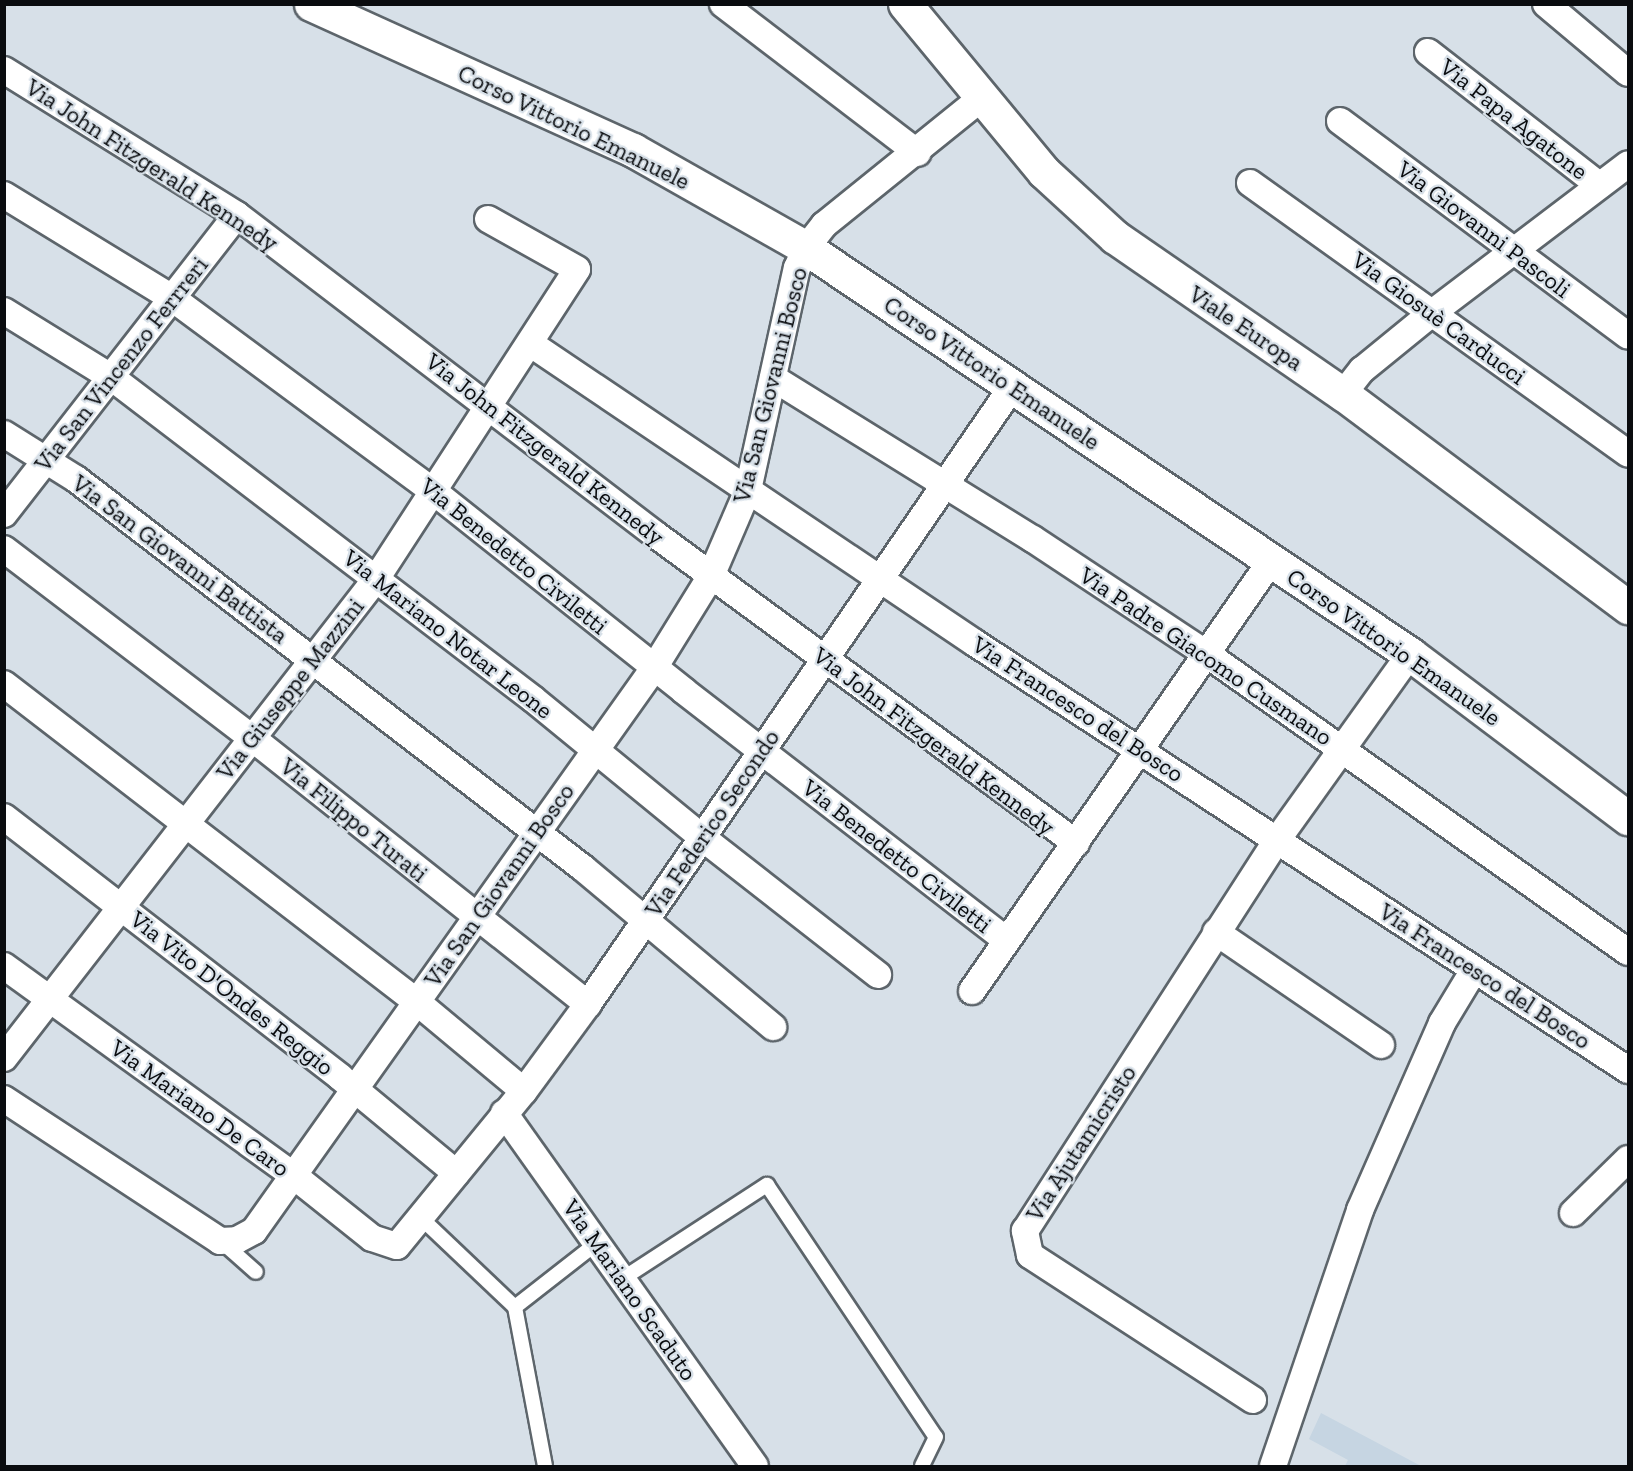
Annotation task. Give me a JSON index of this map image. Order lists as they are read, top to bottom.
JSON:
{
  "streets": {
    "street": [
      "Via Papa Agatone",
      "Corso Vittorio Emanuele",
      "Via John Fitzgerald Kennedy",
      "Via Giovanni Pascoli",
      "Via Giosuè Carducci",
      "Viale Europa",
      "Via San Vincenzo Ferrreri",
      "Via San Giovanni Bosco",
      "Via Benedetto Civiletti",
      "Via San Giovanni Battista",
      "Via Mariano Notar Leone",
      "Via Padre Giacomo Cusmano",
      "Via Giuseppe Mazzini",
      "Via Francesco del Bosco",
      "Via Filippo Turati",
      "Via Federico Secondo",
      "Via Vito D'Ondes Reggio",
      "Via Mariano De Caro",
      "Via Ajutamicristo",
      "Via Mariano Scaduto"
    ]
  },
  "crossings": [
    ["Corso Vittorio Emanuele", "Via San Giovanni Bosco"],
    ["Corso Vittorio Emanuele", "Via Federico Secondo"],
    ["Corso Vittorio Emanuele", "Via Ajutamicristo"],
    ["Via John Fitzgerald Kennedy", "Via San Vincenzo Ferrreri"],
    ["Via John Fitzgerald Kennedy", "Via San Giovanni Bosco"],
    ["Via John Fitzgerald Kennedy", "Via Giuseppe Mazzini"],
    ["Via John Fitzgerald Kennedy", "Via Federico Secondo"],
    ["Viale Europa", "Via San Giovanni Bosco"],
    ["Via San Vincenzo Ferrreri", "Via Benedetto Civiletti"],
    ["Via San Vincenzo Ferrreri", "Via San Giovanni Battista"],
    ["Via San Vincenzo Ferrreri", "Via Mariano Notar Leone"],
    ["Via San Giovanni Bosco", "Via Benedetto Civiletti"],
    ["Via San Giovanni Bosco", "Via San Giovanni Battista"],
    ["Via San Giovanni Bosco", "Via Mariano Notar Leone"],
    ["Via San Giovanni Bosco", "Via Padre Giacomo Cusmano"],
    ["Via San Giovanni Bosco", "Via Francesco del Bosco"],
    ["Via San Giovanni Bosco", "Via Filippo Turati"],
    ["Via San Giovanni Bosco", "Via Vito D'Ondes Reggio"],
    ["Via San Giovanni Bosco", "Via Mariano De Caro"],
    ["Via Benedetto Civiletti", "Via Giuseppe Mazzini"],
    ["Via Benedetto Civiletti", "Via Federico Secondo"],
    ["Via San Giovanni Battista", "Via Giuseppe Mazzini"],
    ["Via San Giovanni Battista", "Via Federico Secondo"],
    ["Via Mariano Notar Leone", "Via Giuseppe Mazzini"],
    ["Via Mariano Notar Leone", "Via Federico Secondo"],
    ["Via Padre Giacomo Cusmano", "Via Federico Secondo"],
    ["Via Padre Giacomo Cusmano", "Via Ajutamicristo"],
    ["Via Giuseppe Mazzini", "Via Francesco del Bosco"],
    ["Via Giuseppe Mazzini", "Via Filippo Turati"],
    ["Via Giuseppe Mazzini", "Via Vito D'Ondes Reggio"],
    ["Via Giuseppe Mazzini", "Via Mariano De Caro"],
    ["Via Francesco del Bosco", "Via Federico Secondo"],
    ["Via Francesco del Bosco", "Via Ajutamicristo"],
    ["Via Filippo Turati", "Via Federico Secondo"],
    ["Via Federico Secondo", "Via Vito D'Ondes Reggio"],
    ["Via Federico Secondo", "Via Mariano De Caro"],
    ["Via Federico Secondo", "Via Mariano Scaduto"]
  ]
}
